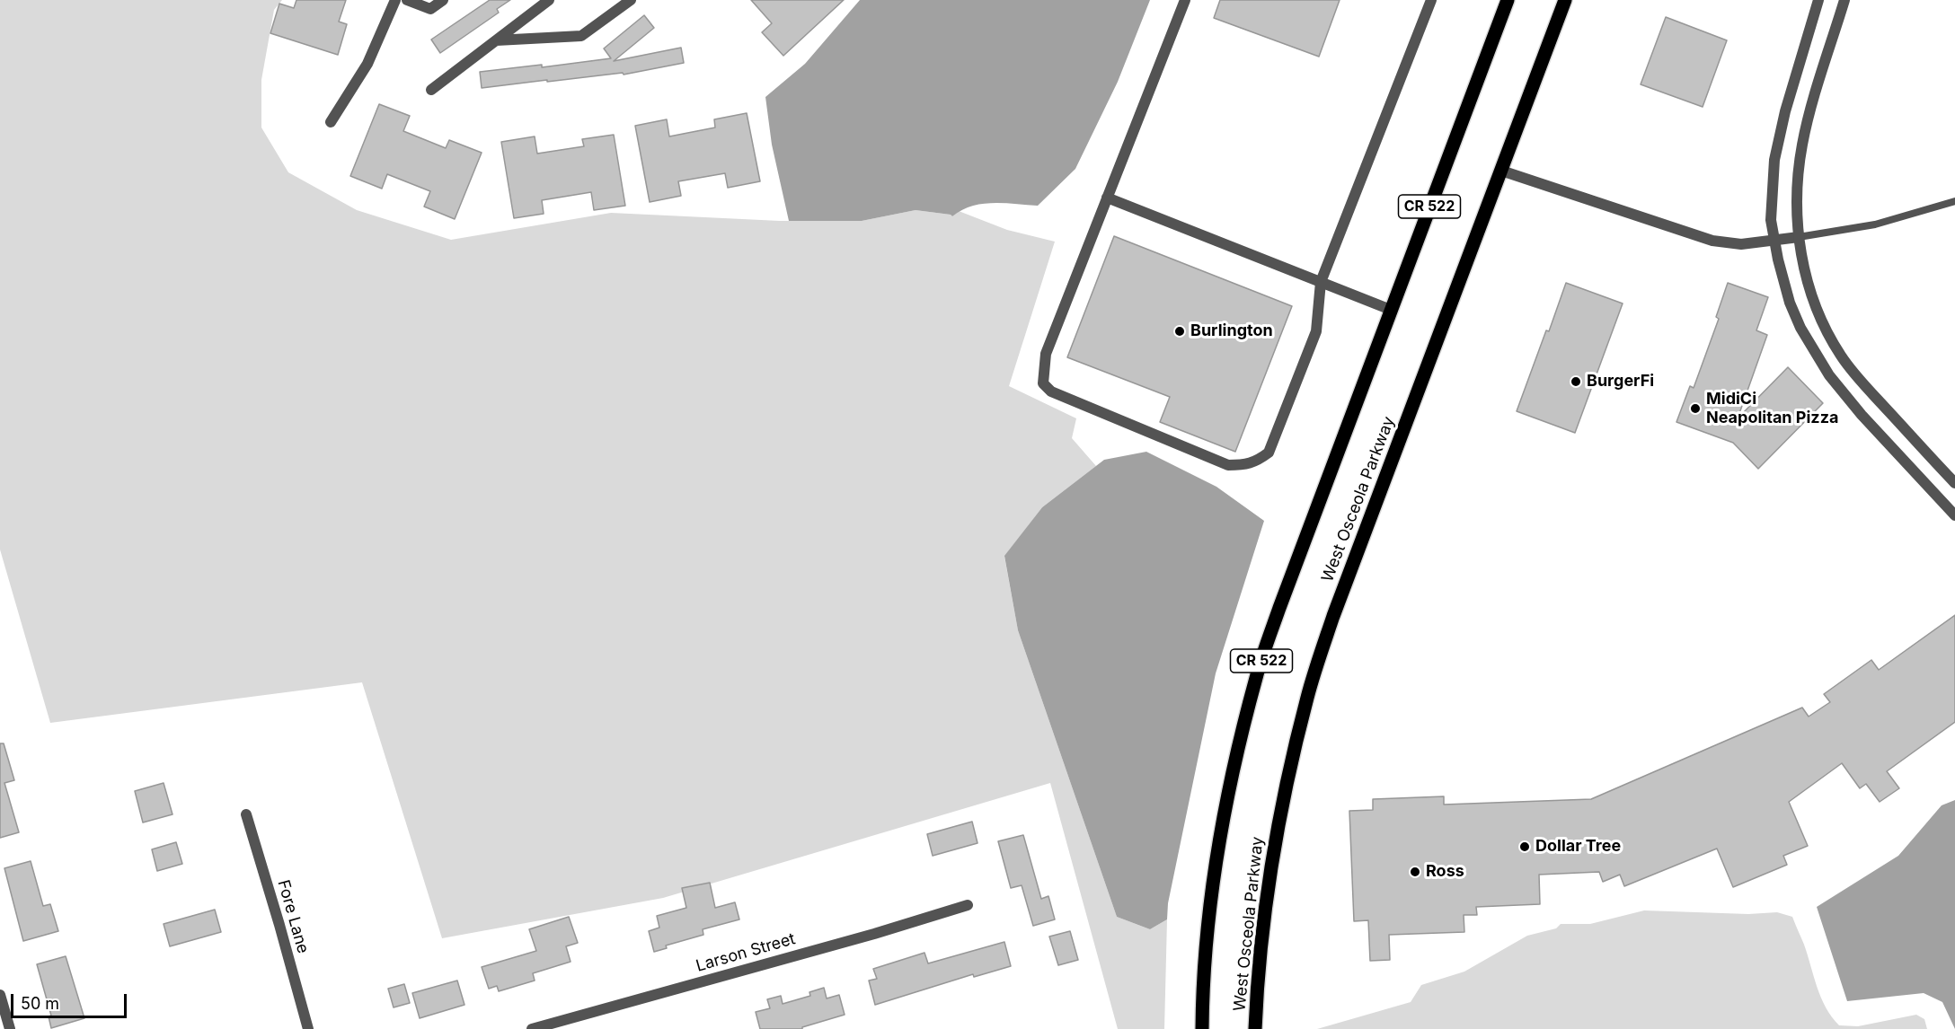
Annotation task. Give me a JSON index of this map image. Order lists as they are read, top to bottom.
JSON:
{
  "streets": {
    "main road": ["CR 522", "West Osceola Parkway"],
    "street": ["Fore Lane", "Larson Street"]
  },
  "places": [
    "Burlington",
    "BurgerFi",
    "MidiCi Neapolitan Pizza",
    "Dollar Tree",
    "Ross"
  ],
  "scale_bar": "50 m"
}
